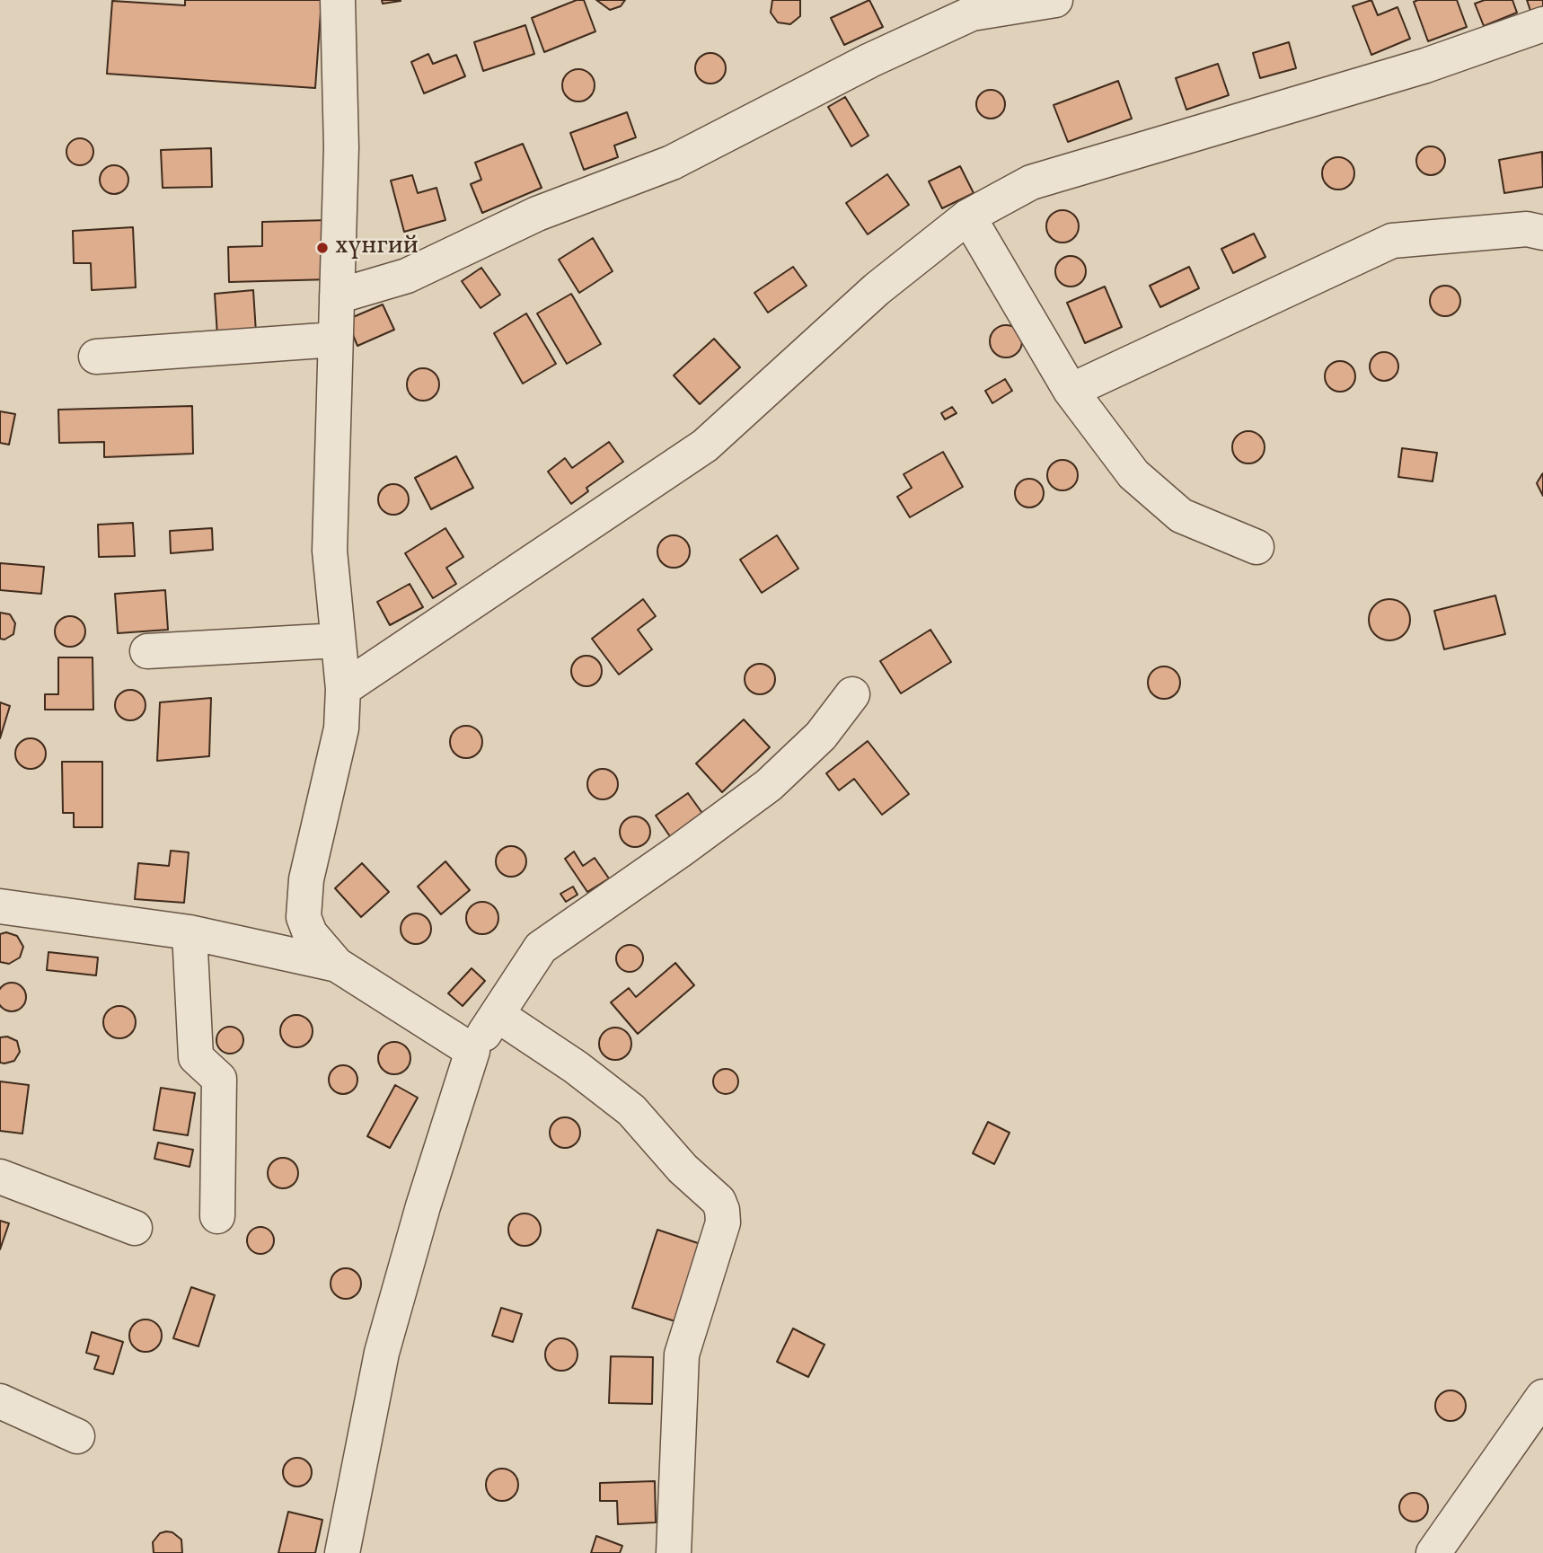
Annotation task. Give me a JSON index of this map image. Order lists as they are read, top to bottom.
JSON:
{
  "places": ["хүнгий"]
}
